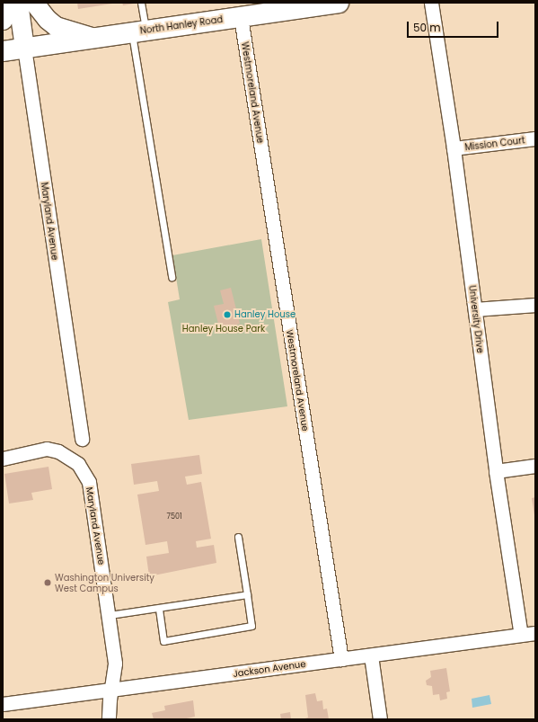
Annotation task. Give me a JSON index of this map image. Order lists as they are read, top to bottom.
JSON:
{
  "streets": {
    "main road": ["North Hanley Road", "Maryland Avenue"],
    "street": [
      "Westmoreland Avenue",
      "Mission Court",
      "University Drive",
      "Jackson Avenue"
    ]
  },
  "crossings": [
    ["North Hanley Road", "Westmoreland Avenue"],
    ["North Hanley Road", "Maryland Avenue"],
    ["Westmoreland Avenue", "Jackson Avenue"],
    ["Mission Court", "University Drive"],
    ["Maryland Avenue", "Jackson Avenue"],
    ["University Drive", "Jackson Avenue"]
  ],
  "parks": ["Hanley House Park"],
  "places": ["Hanley House", "Washington University West Campus"],
  "house_numbers": ["7501"],
  "scale_bar": "50 m"
}
